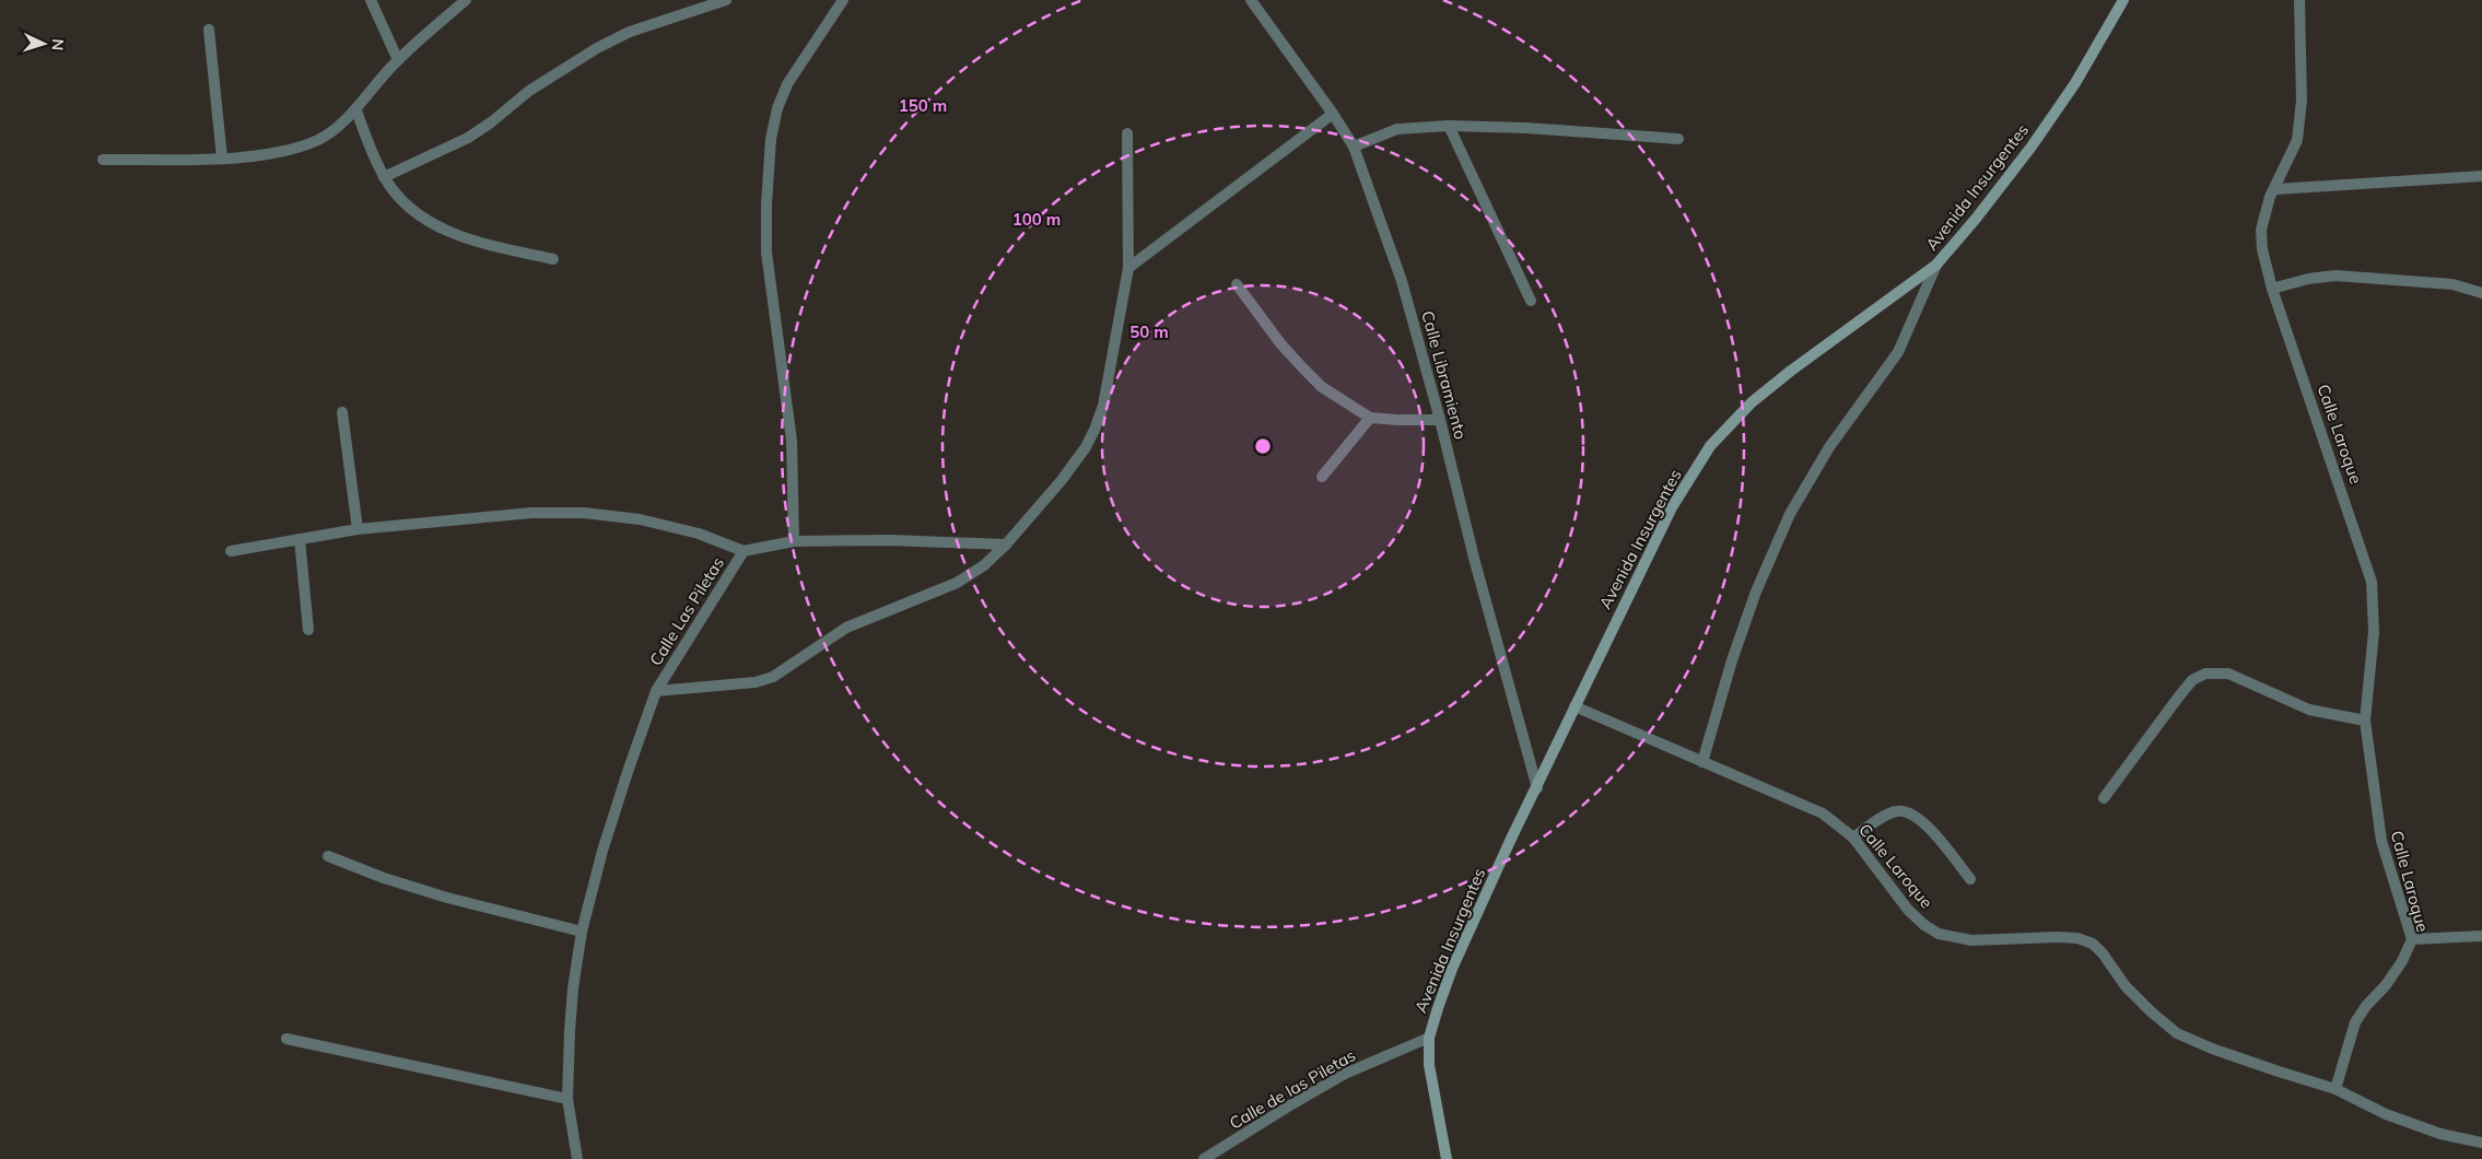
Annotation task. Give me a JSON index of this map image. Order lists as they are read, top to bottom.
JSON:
{
  "streets": {
    "main road": ["Avenida Insurgentes"],
    "street": [
      "Calle Libramiento",
      "Calle Laroque",
      "Calle Las Piletas",
      "Calle de las Piletas"
    ]
  },
  "crossings": [
    ["Avenida Insurgentes", "Calle Libramiento"],
    ["Avenida Insurgentes", "Calle Laroque"],
    ["Avenida Insurgentes", "Calle de las Piletas"]
  ],
  "north": "right",
  "rings": ["150 m", "100 m", "50 m"]
}
